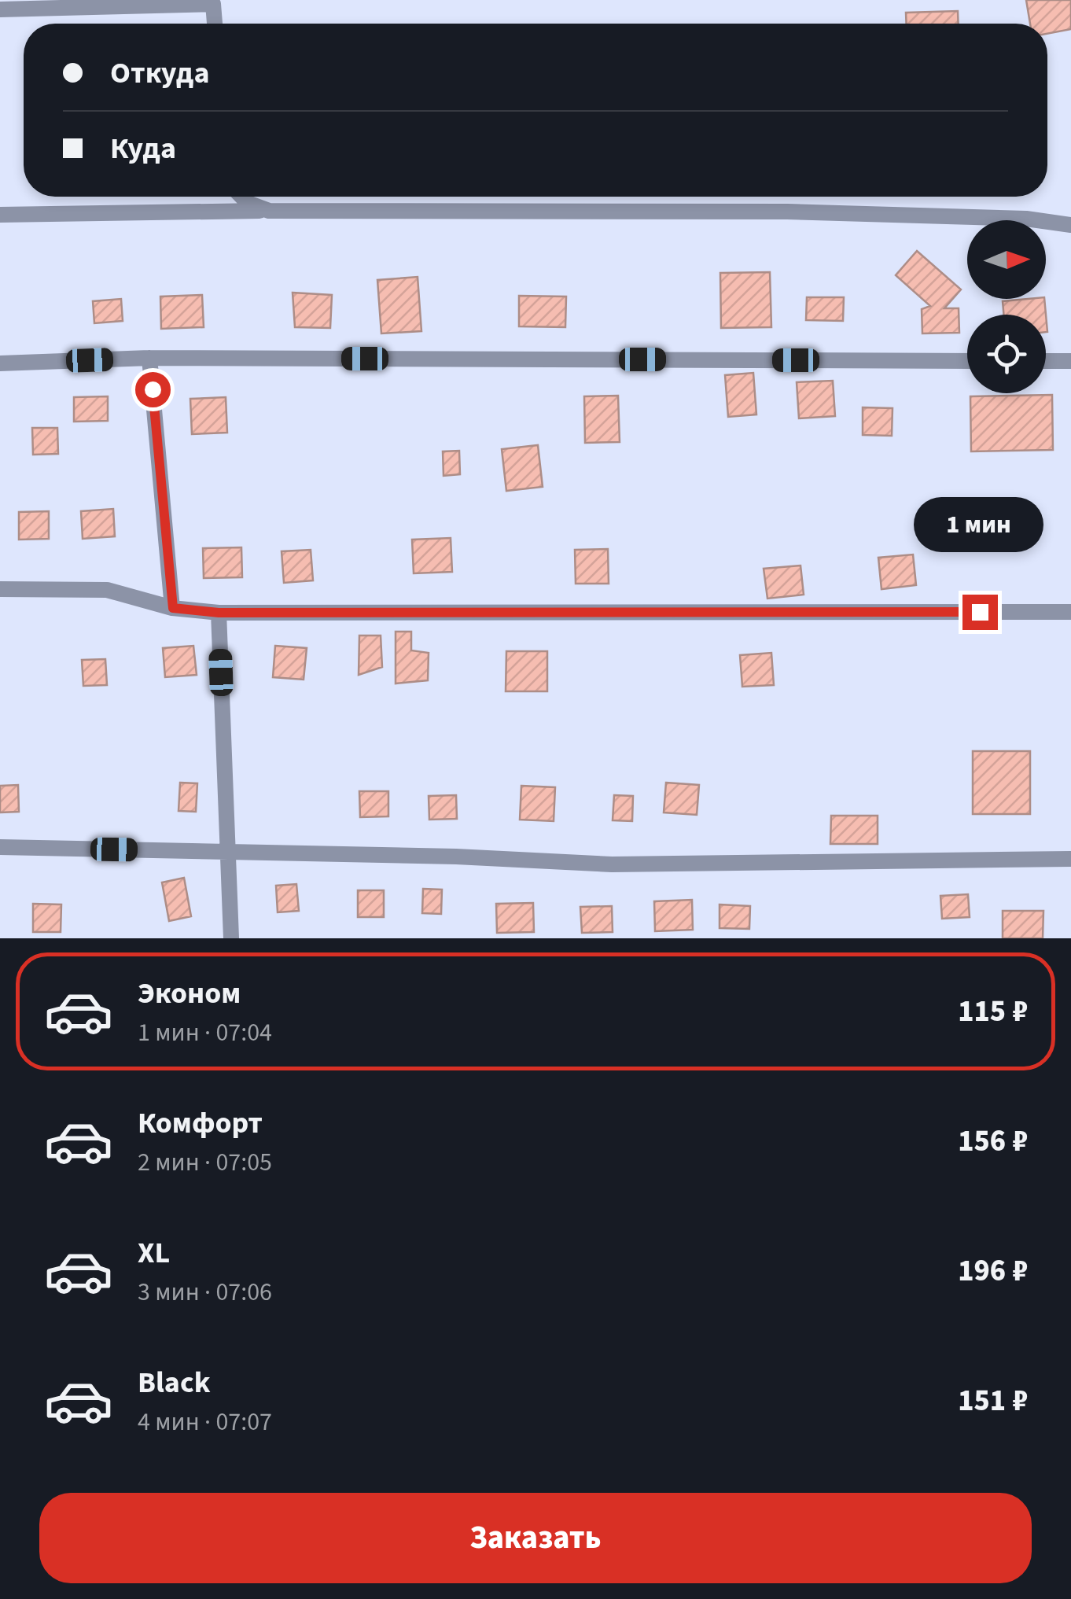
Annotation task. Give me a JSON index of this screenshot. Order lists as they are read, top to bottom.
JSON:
{
  "north": "right",
  "page": {
    "banner": ["Откуда", "Куда"],
    "bubble": "1 мин",
    "list": [
      {
        "name": "Эконом",
        "note": "1 мин · 07:04",
        "value": "115 ₽"
      },
      {
        "name": "Комфорт",
        "note": "2 мин · 07:05",
        "value": "156 ₽"
      },
      {
        "name": "XL",
        "note": "3 мин · 07:06",
        "value": "196 ₽"
      },
      {
        "name": "Black",
        "note": "4 мин · 07:07",
        "value": "151 ₽"
      }
    ],
    "buttons": "Заказать"
  }
}
